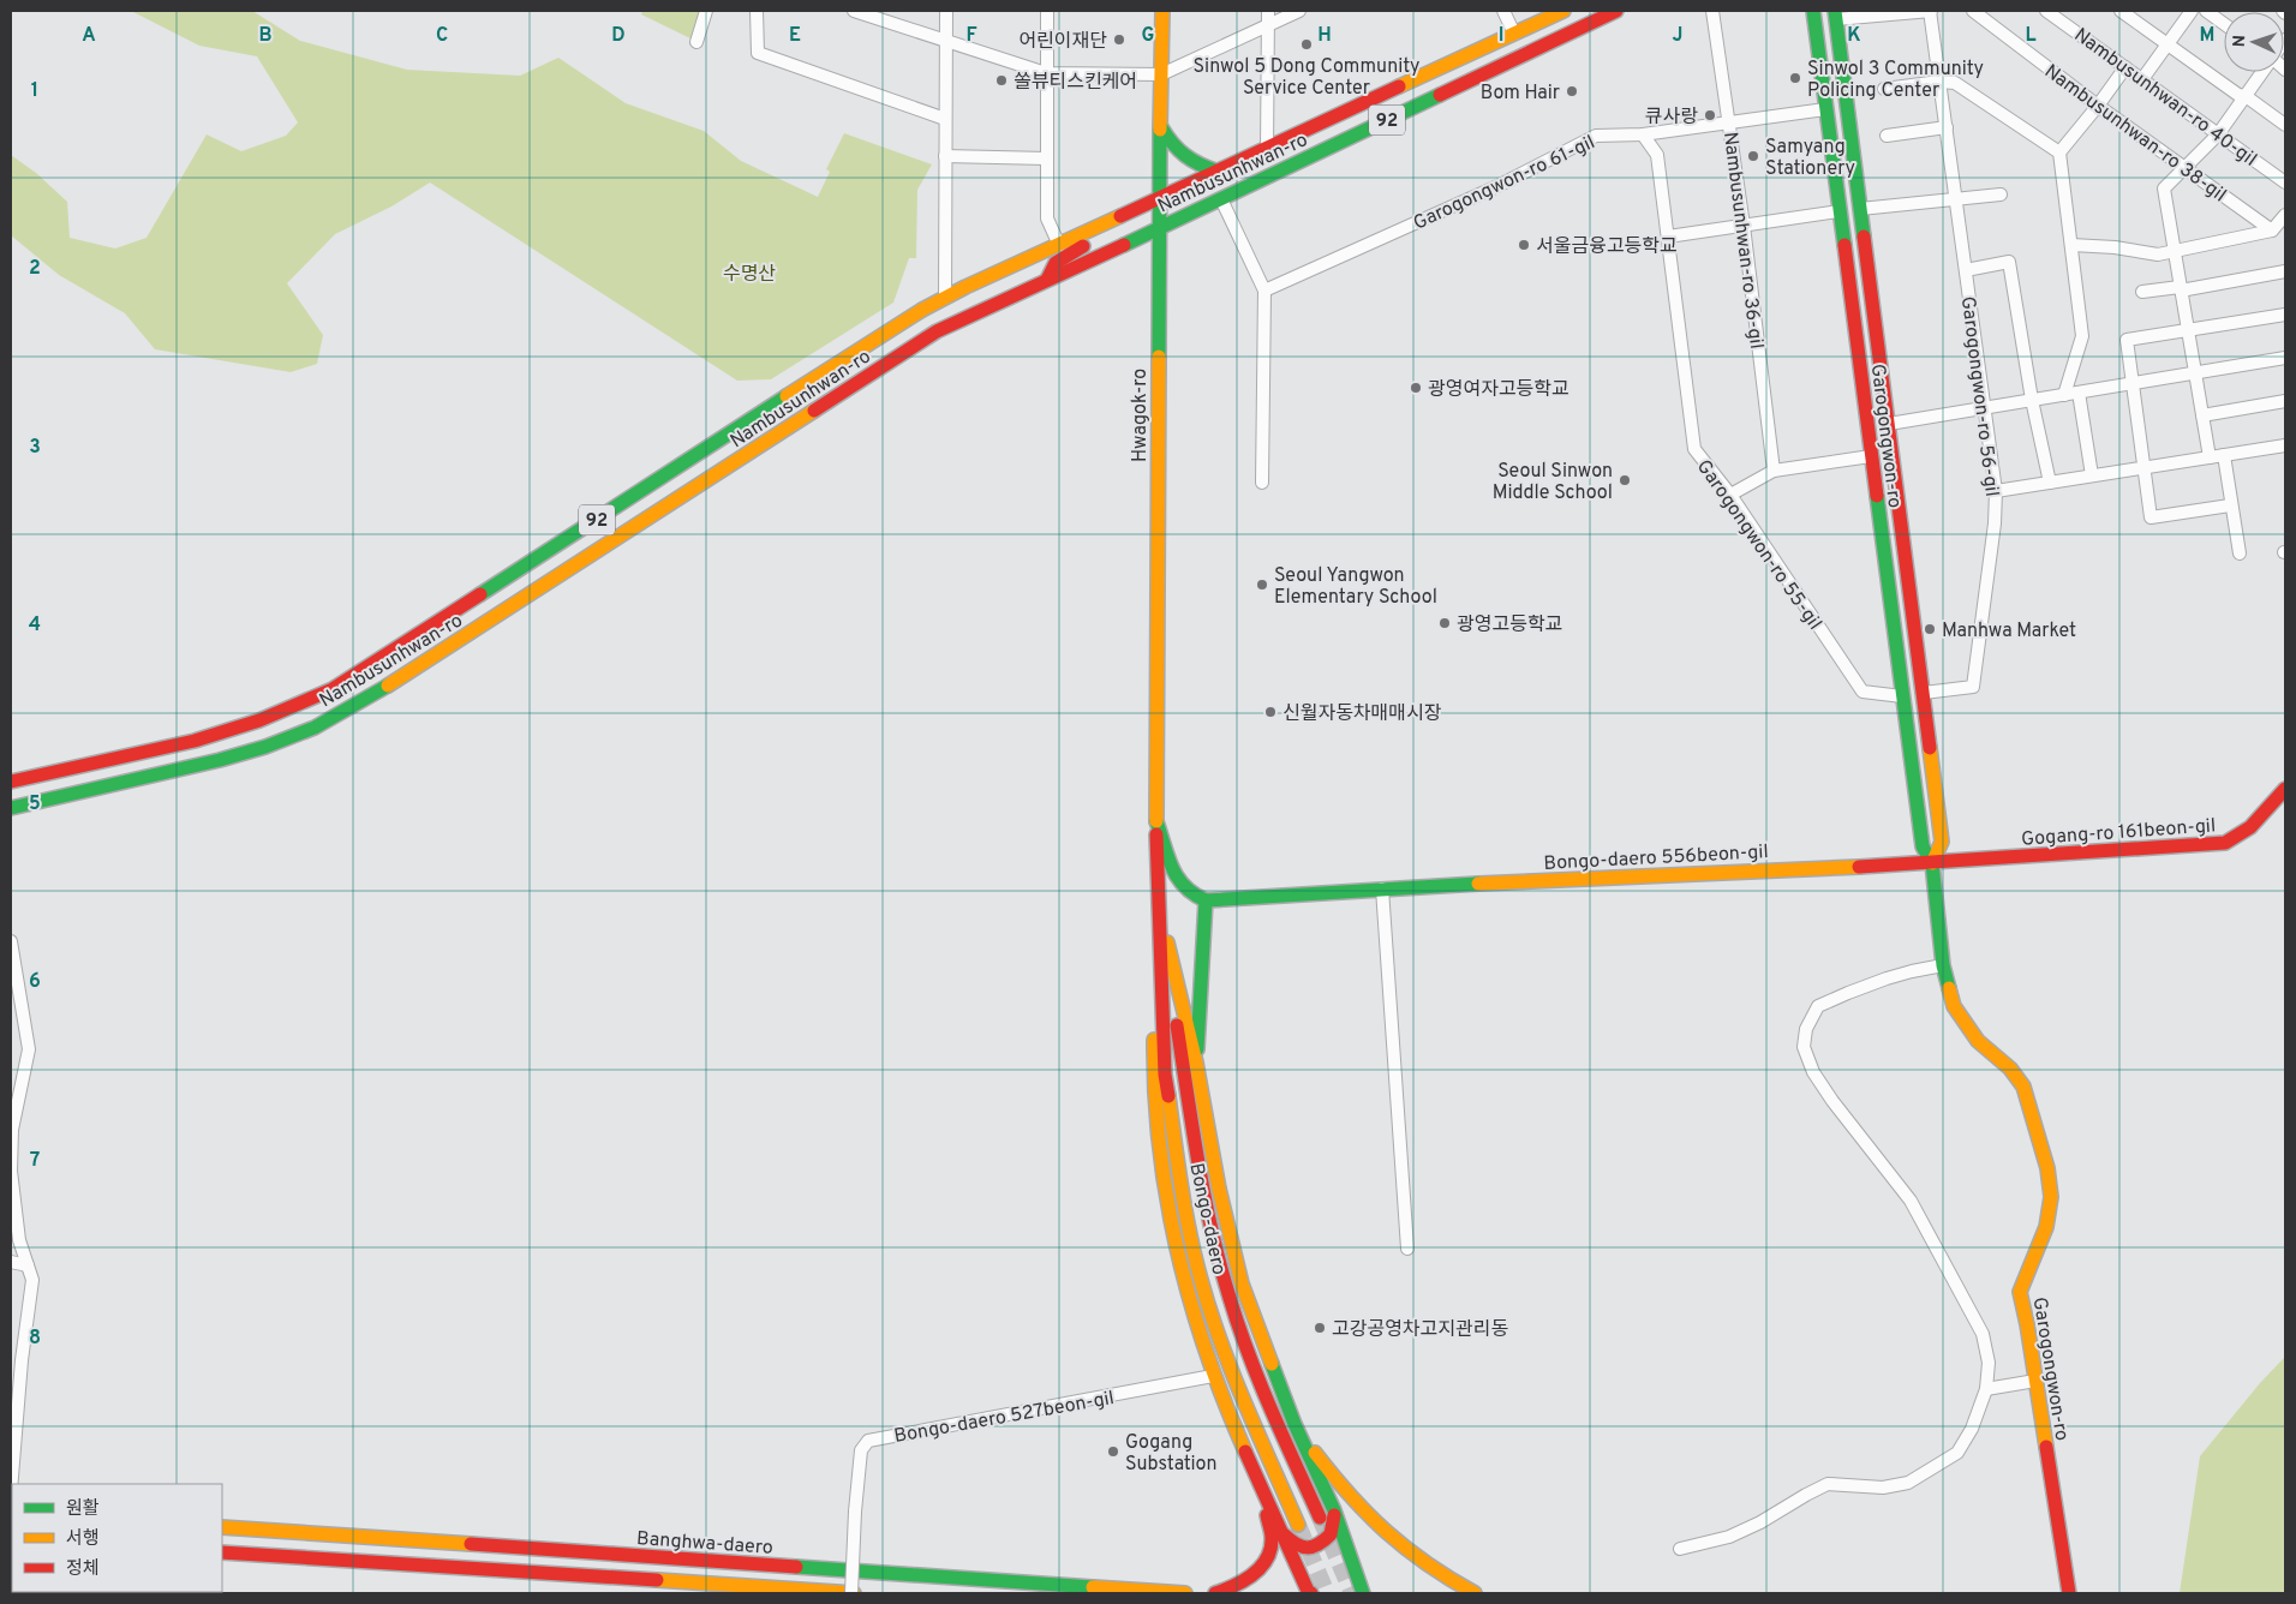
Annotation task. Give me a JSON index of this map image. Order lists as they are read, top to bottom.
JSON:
{
  "streets": {
    "main road": [
      "92",
      "Nambusunhwan-ro",
      "Hwagok-ro",
      "Garogongwon-ro",
      "Gogang-ro 161beon-gil",
      "Bongo-daero 556beon-gil",
      "Bongo-daero",
      "Banghwa-daero"
    ],
    "street": [
      "Nambusunhwan-ro 40-gil",
      "Nambusunhwan-ro 38-gil",
      "Garogongwon-ro 61-gil",
      "Nambusunhwan-ro 36-gil",
      "Garogongwon-ro 56-gil",
      "Garogongwon-ro 55-gil",
      "Bongo-daero 527beon-gil"
    ]
  },
  "crossings": [
    ["Nambusunhwan-ro", "Hwagok-ro"],
    ["Garogongwon-ro 61-gil", "Nambusunhwan-ro 36-gil"],
    ["Garogongwon-ro 61-gil", "Garogongwon-ro"],
    ["Garogongwon-ro 61-gil", "Garogongwon-ro 55-gil"],
    ["Garogongwon-ro 56-gil", "Garogongwon-ro"],
    ["Hwagok-ro", "Bongo-daero"],
    ["Garogongwon-ro", "Garogongwon-ro 55-gil"],
    ["Garogongwon-ro", "Gogang-ro 161beon-gil"],
    ["Garogongwon-ro", "Bongo-daero 556beon-gil"],
    ["Gogang-ro 161beon-gil", "Bongo-daero 556beon-gil"]
  ],
  "parks": ["수명산"],
  "places": [
    "어린이재단",
    "Sinwol 5 Dong Community Service Center",
    "Sinwol 3 Community Policing Center",
    "쏠뷰티스킨케어",
    "Bom Hair",
    "큐사랑",
    "Samyang Stationery",
    "서울금융고등학교",
    "광영여자고등학교",
    "Seoul Sinwon Middle School",
    "Seoul Yangwon Elementary School",
    "광영고등학교",
    "Manhwa Market",
    "신월자동차매매시장",
    "고강공영차고지관리동",
    "Gogang Substation"
  ],
  "legend": ["원활", "서행", "정체"],
  "north": "left",
  "grid": {
    "columns": [
      "A",
      "B",
      "C",
      "D",
      "E",
      "F",
      "G",
      "H",
      "I",
      "J",
      "K",
      "L",
      "M"
    ],
    "rows": [
      "1",
      "2",
      "3",
      "4",
      "5",
      "6",
      "7",
      "8"
    ]
  }
}
